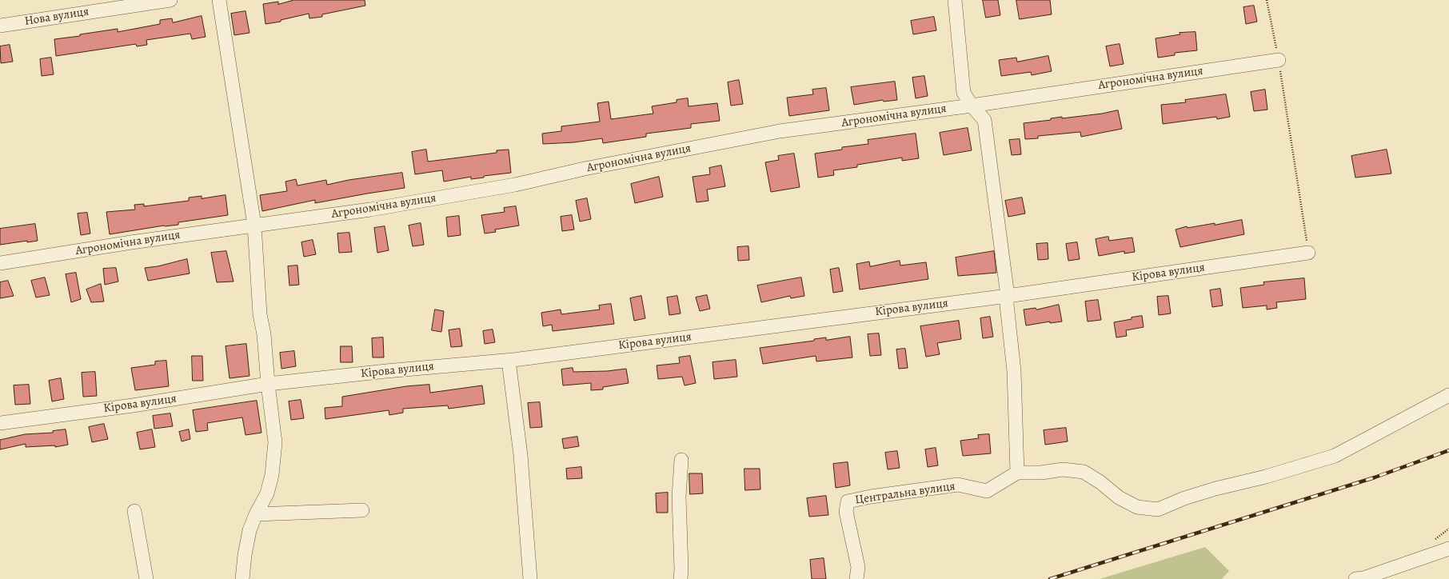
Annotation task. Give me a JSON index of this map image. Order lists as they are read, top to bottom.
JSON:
{
  "streets": {
    "street": [
      "Нова вулиця",
      "Агрономічна вулиця",
      "Кірова вулиця",
      "Центральна вулиця"
    ]
  }
}
